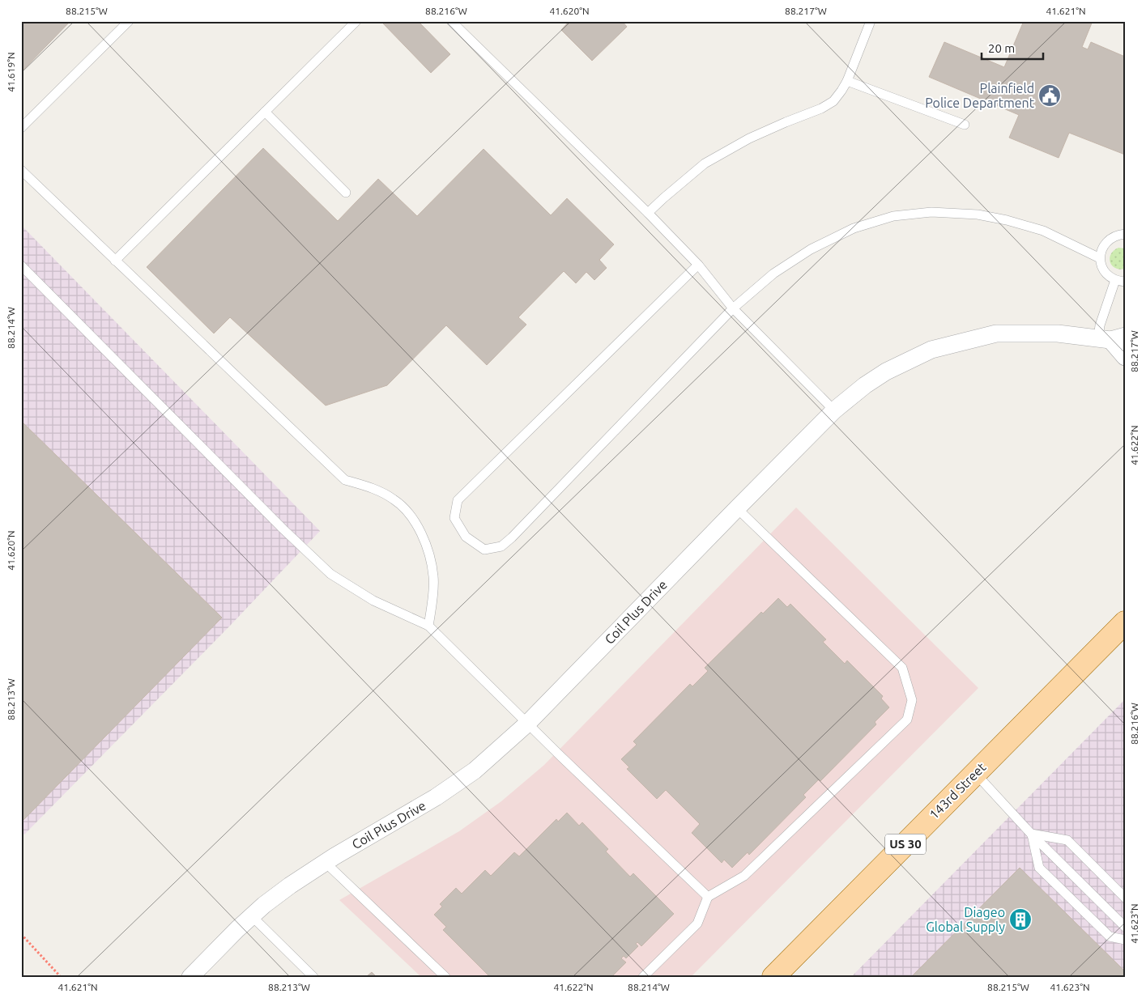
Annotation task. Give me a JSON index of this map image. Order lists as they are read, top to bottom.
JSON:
{
  "streets": {
    "main road": ["143rd Street", "US 30"],
    "street": ["Coil Plus Drive"]
  },
  "places": {
    "public building": ["Plainfield Police Department"],
    "building": ["Diageo Global Supply"]
  },
  "scale_bar": "20 m",
  "coordinates": [
    "88.215°W",
    "88.216°W",
    "41.620°N",
    "88.217°W",
    "41.621°N",
    "41.619°N",
    "88.214°W",
    "41.622°N",
    "88.213°W",
    "41.623°N"
  ]
}
